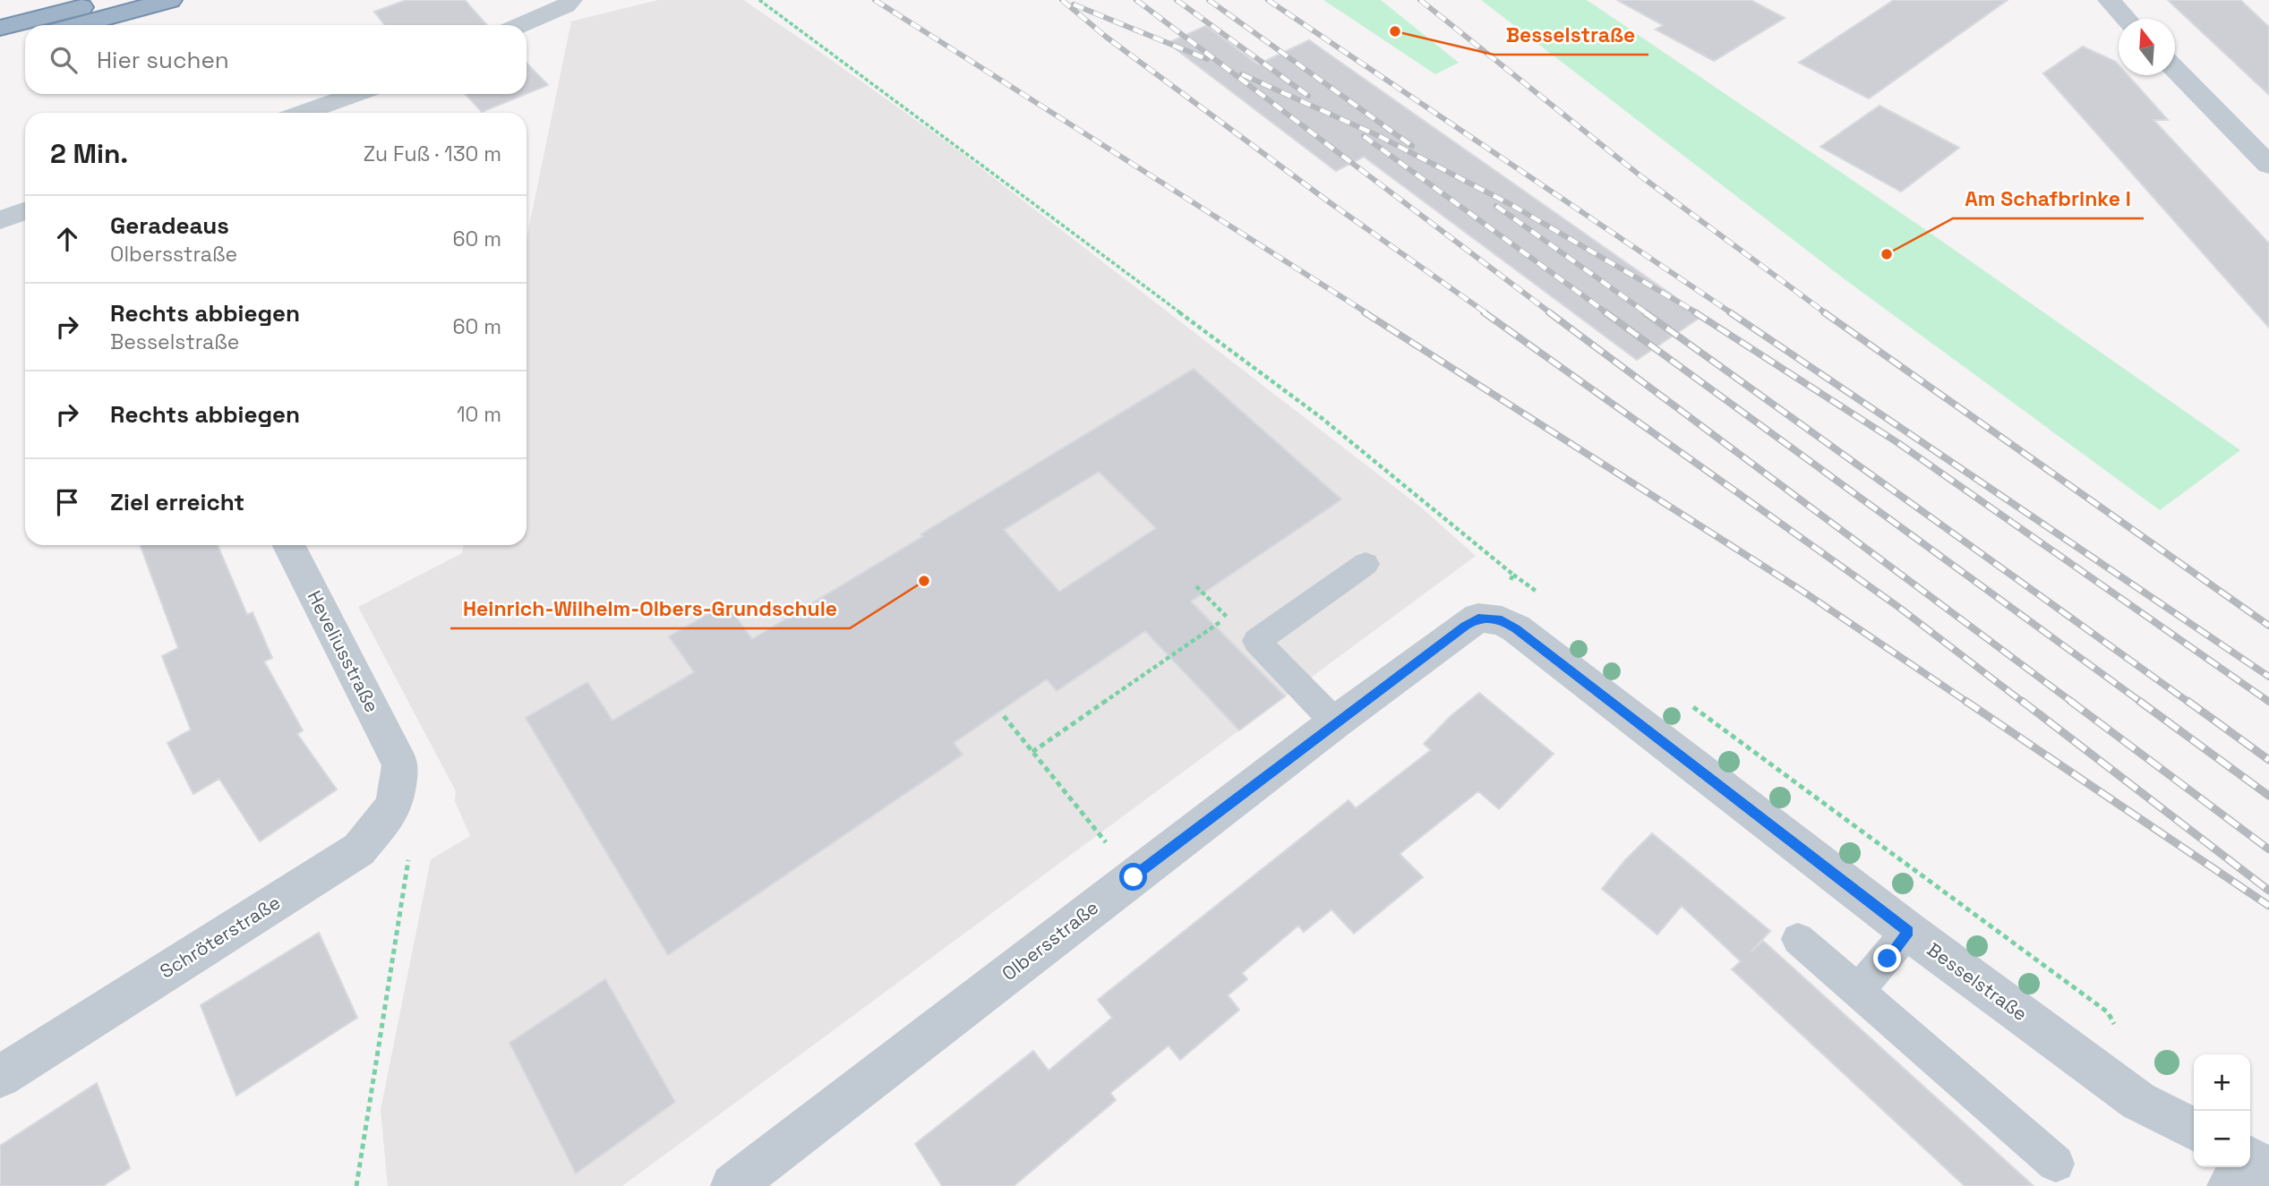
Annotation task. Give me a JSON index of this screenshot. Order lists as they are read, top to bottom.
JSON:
{
  "streets": {
    "street": [
      "Heveliusstraße",
      "Schröterstraße",
      "Olbersstraße",
      "Besselstraße"
    ]
  },
  "crossings": [
    ["Heveliusstraße", "Schröterstraße"],
    ["Olbersstraße", "Besselstraße"]
  ],
  "places": ["Besselstraße", "Am Schafbrinke I", "Heinrich-Wilhelm-Olbers-Grundschule"],
  "north": "top",
  "page": {
    "search": "Hier suchen",
    "heading": ["2 Min.", "Zu Fuß · 130 m"],
    "list": [
      ["Geradeaus", "Olbersstraße", "60 m"],
      ["Rechts abbiegen", "Besselstraße", "60 m"],
      ["Rechts abbiegen", "10 m"],
      "Ziel erreicht"
    ],
    "map_buttons": ["+", "−"]
  }
}
